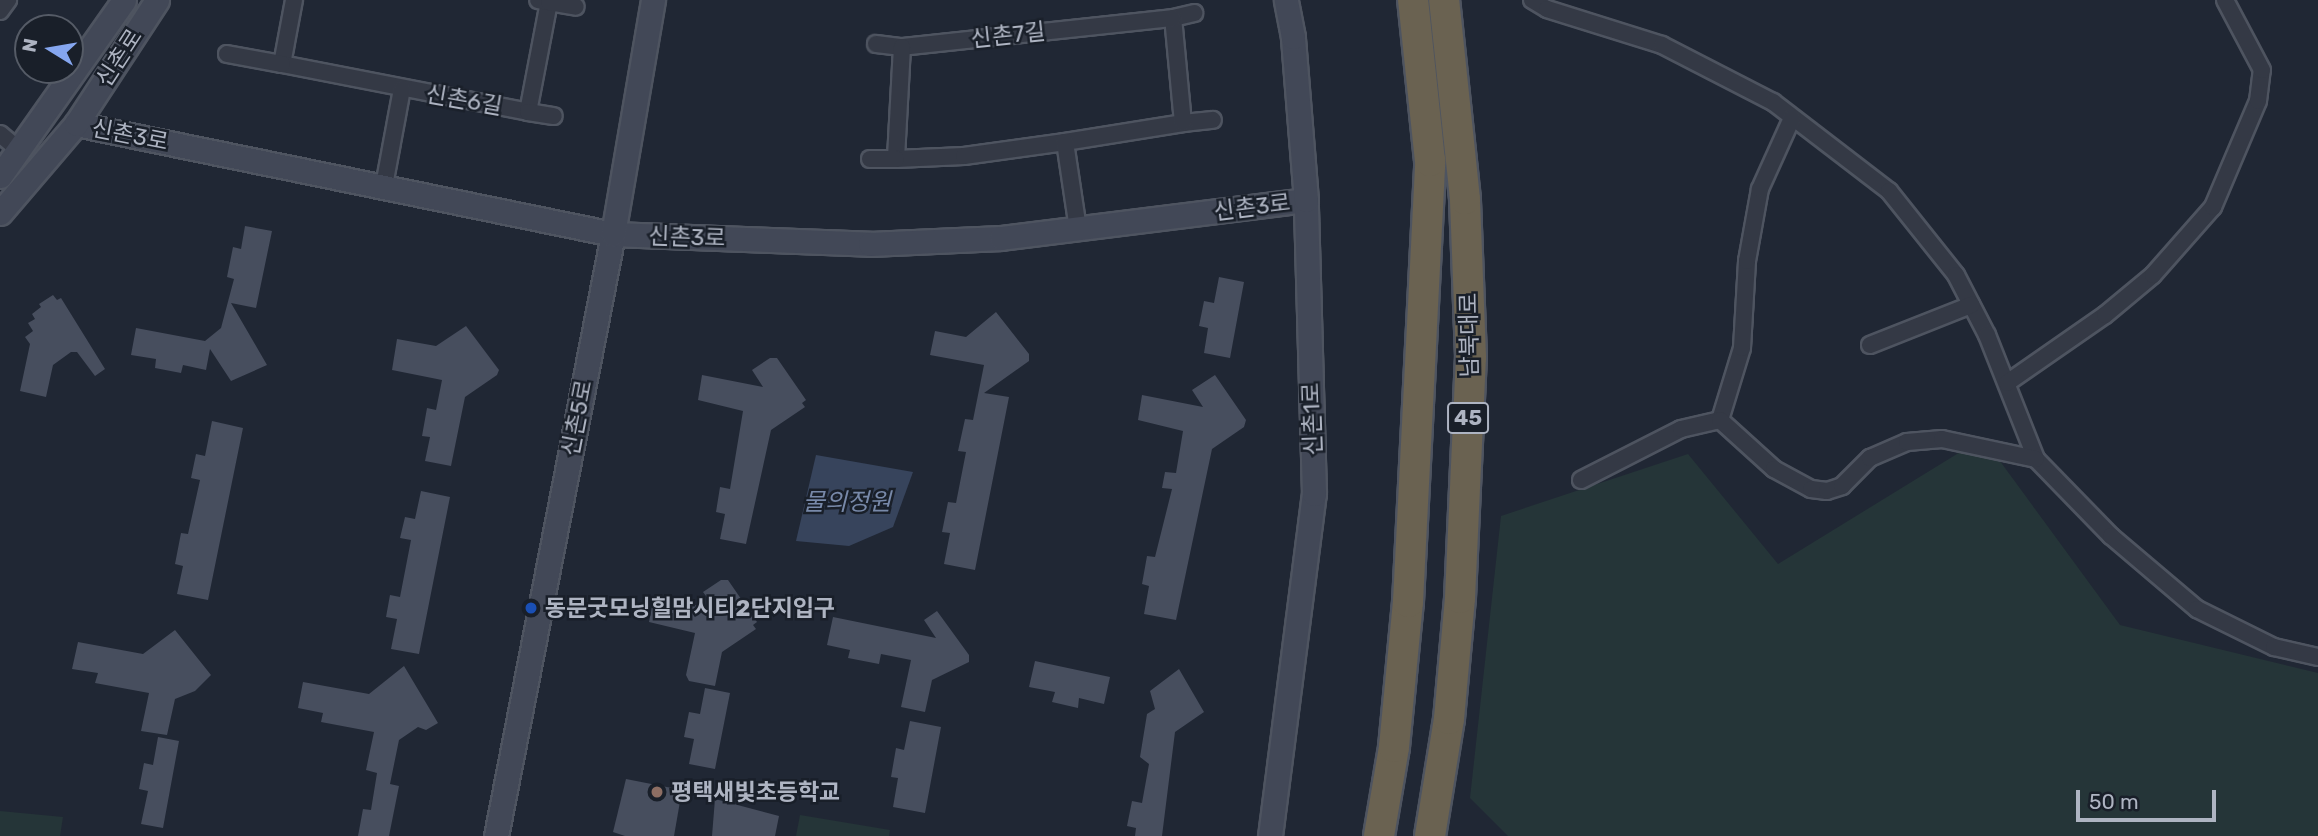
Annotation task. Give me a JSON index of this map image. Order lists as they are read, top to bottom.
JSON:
{
  "streets": {
    "highway": ["남북대로", "45"],
    "street": [
      "신촌7길",
      "신촌로",
      "신촌6길",
      "신촌3로",
      "신촌5로",
      "신촌1로"
    ]
  },
  "crossings": [
    ["신촌로", "신촌3로"],
    ["신촌6길", "신촌3로"],
    ["신촌3로", "신촌5로"],
    ["신촌3로", "신촌1로"]
  ],
  "water": ["물의정원"],
  "places": ["동문굿모닝힐맘시티2단지입구", "평택새빛초등학교"],
  "scale_bar": "50 m",
  "north": "left"
}
